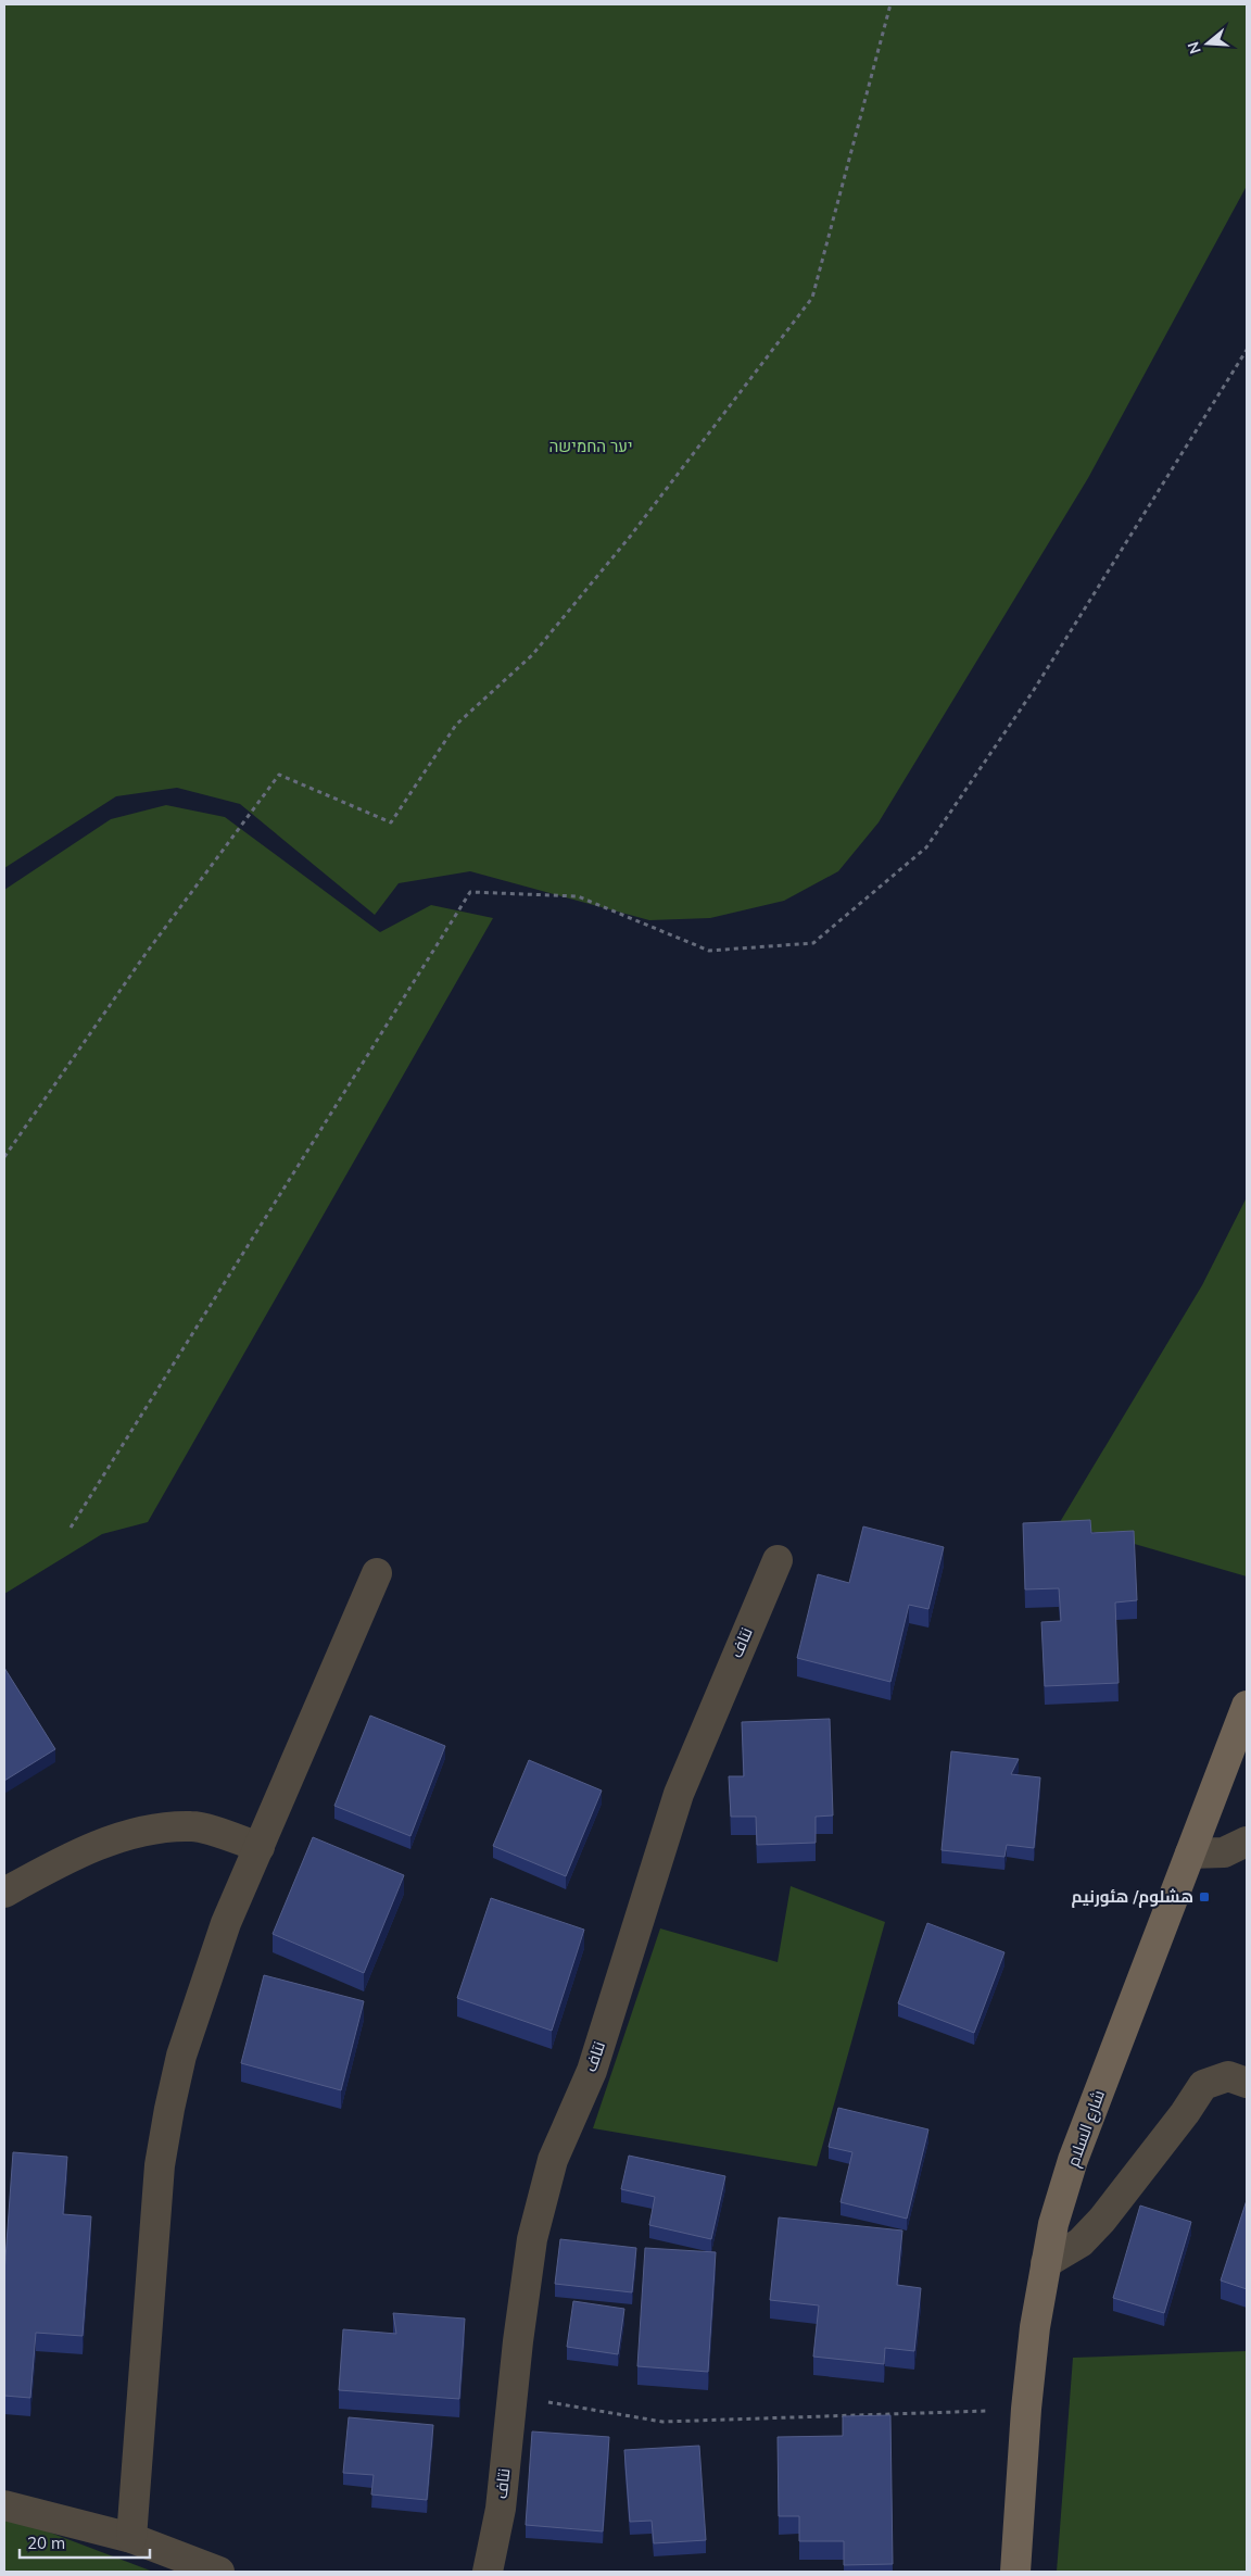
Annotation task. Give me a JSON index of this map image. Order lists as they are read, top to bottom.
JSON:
{
  "streets": {
    "main road": ["شارع السلام"],
    "street": ["نتاف"]
  },
  "parks": ["יער החמישה"],
  "places": {
    "transit": ["هشلوم/ هئورنيم"]
  },
  "scale_bar": "20 m",
  "north": "left"
}
